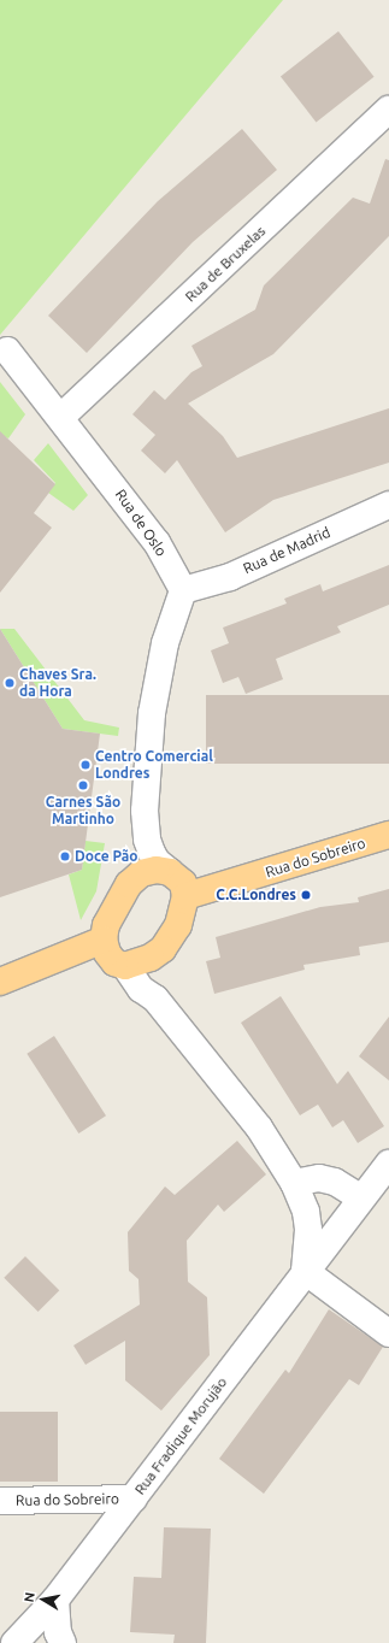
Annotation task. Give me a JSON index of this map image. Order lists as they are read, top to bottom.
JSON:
{
  "streets": {
    "main road": ["Rua do Sobreiro"],
    "street": [
      "Rua de Bruxelas",
      "Rua de Oslo",
      "Rua de Madrid",
      "Rua Fradique Morujão"
    ]
  },
  "crossings": [
    ["Rua de Bruxelas", "Rua de Oslo"],
    ["Rua de Oslo", "Rua de Madrid"],
    ["Rua do Sobreiro", "Rua Fradique Morujão"]
  ],
  "places": [
    "Chaves Sra. da Hora",
    "Centro Comercial Londres",
    "Carnes São Martinho",
    "Doce Pão",
    "C.C.Londres"
  ],
  "north": "left"
}
